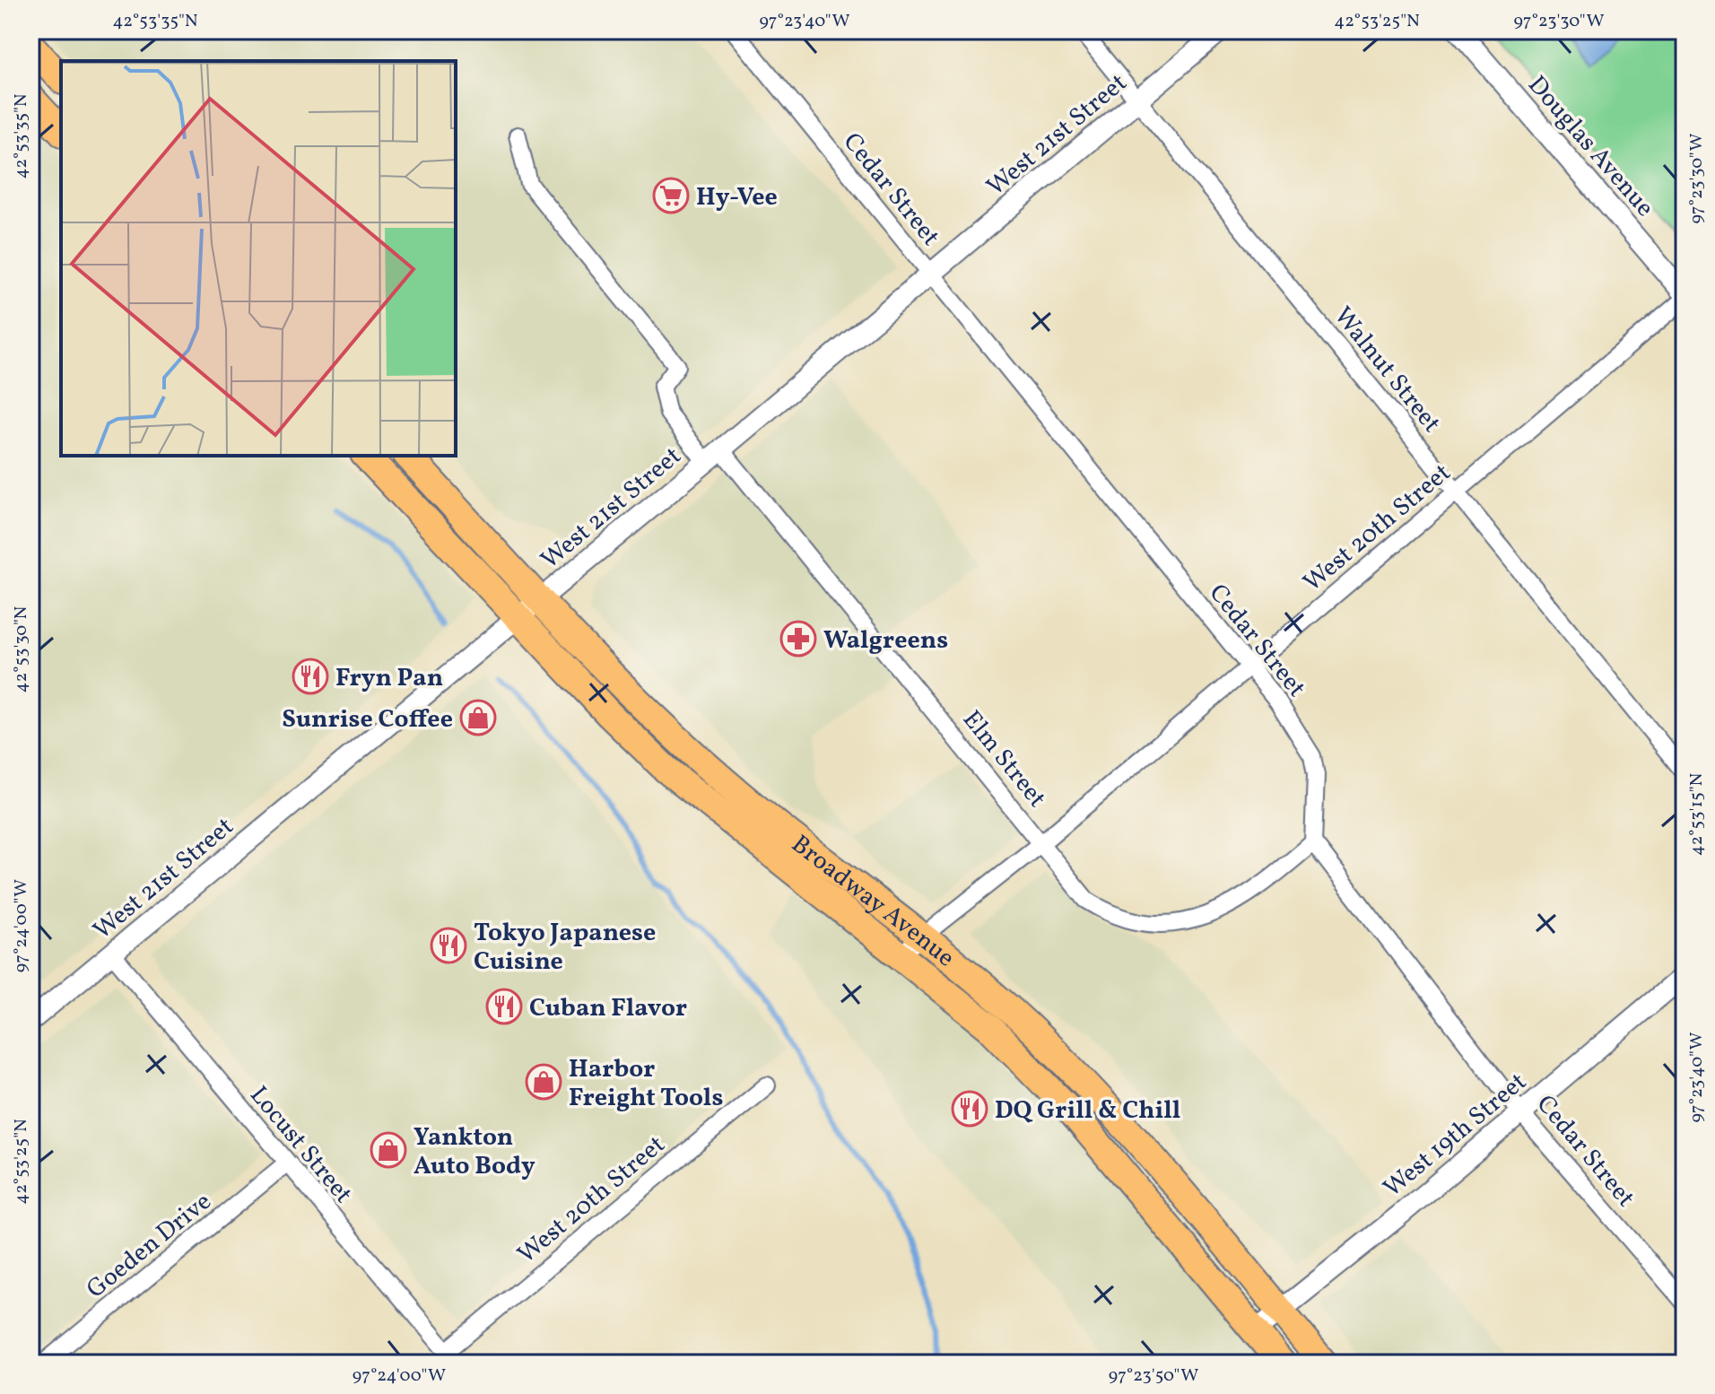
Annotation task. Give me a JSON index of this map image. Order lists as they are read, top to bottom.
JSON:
{
  "streets": {
    "highway": ["Broadway Avenue"],
    "street": [
      "West 21st Street",
      "Douglas Avenue",
      "Cedar Street",
      "Walnut Street",
      "West 20th Street",
      "Elm Street",
      "West 19th Street",
      "Locust Street",
      "Goeden Drive"
    ]
  },
  "crossings": [
    ["West 21st Street", "Cedar Street"],
    ["West 21st Street", "Walnut Street"],
    ["West 21st Street", "Elm Street"],
    ["West 21st Street", "Broadway Avenue"],
    ["West 21st Street", "Locust Street"],
    ["Douglas Avenue", "West 20th Street"],
    ["Cedar Street", "West 20th Street"],
    ["Cedar Street", "Elm Street"],
    ["Cedar Street", "West 19th Street"],
    ["Walnut Street", "West 20th Street"],
    ["West 20th Street", "Elm Street"],
    ["West 20th Street", "Broadway Avenue"],
    ["West 20th Street", "Locust Street"],
    ["Broadway Avenue", "West 19th Street"],
    ["Locust Street", "Goeden Drive"]
  ],
  "places": {
    "supermarket": ["Hy-Vee"],
    "pharmacy": ["Walgreens"],
    "restaurant": [
      "Fryn Pan",
      "Tokyo Japanese Cuisine",
      "Cuban Flavor",
      "DQ Grill & Chill"
    ],
    "shop": ["Sunrise Coffee", "Harbor Freight Tools", "Yankton Auto Body"]
  },
  "coordinates": [
    "42°53'35\"N",
    "97°23'40\"W",
    "42°53'25\"N",
    "97°23'30\"W",
    "42°53'30\"N",
    "42°53'15\"N",
    "97°24'00\"W",
    "97°23'50\"W"
  ]
}
